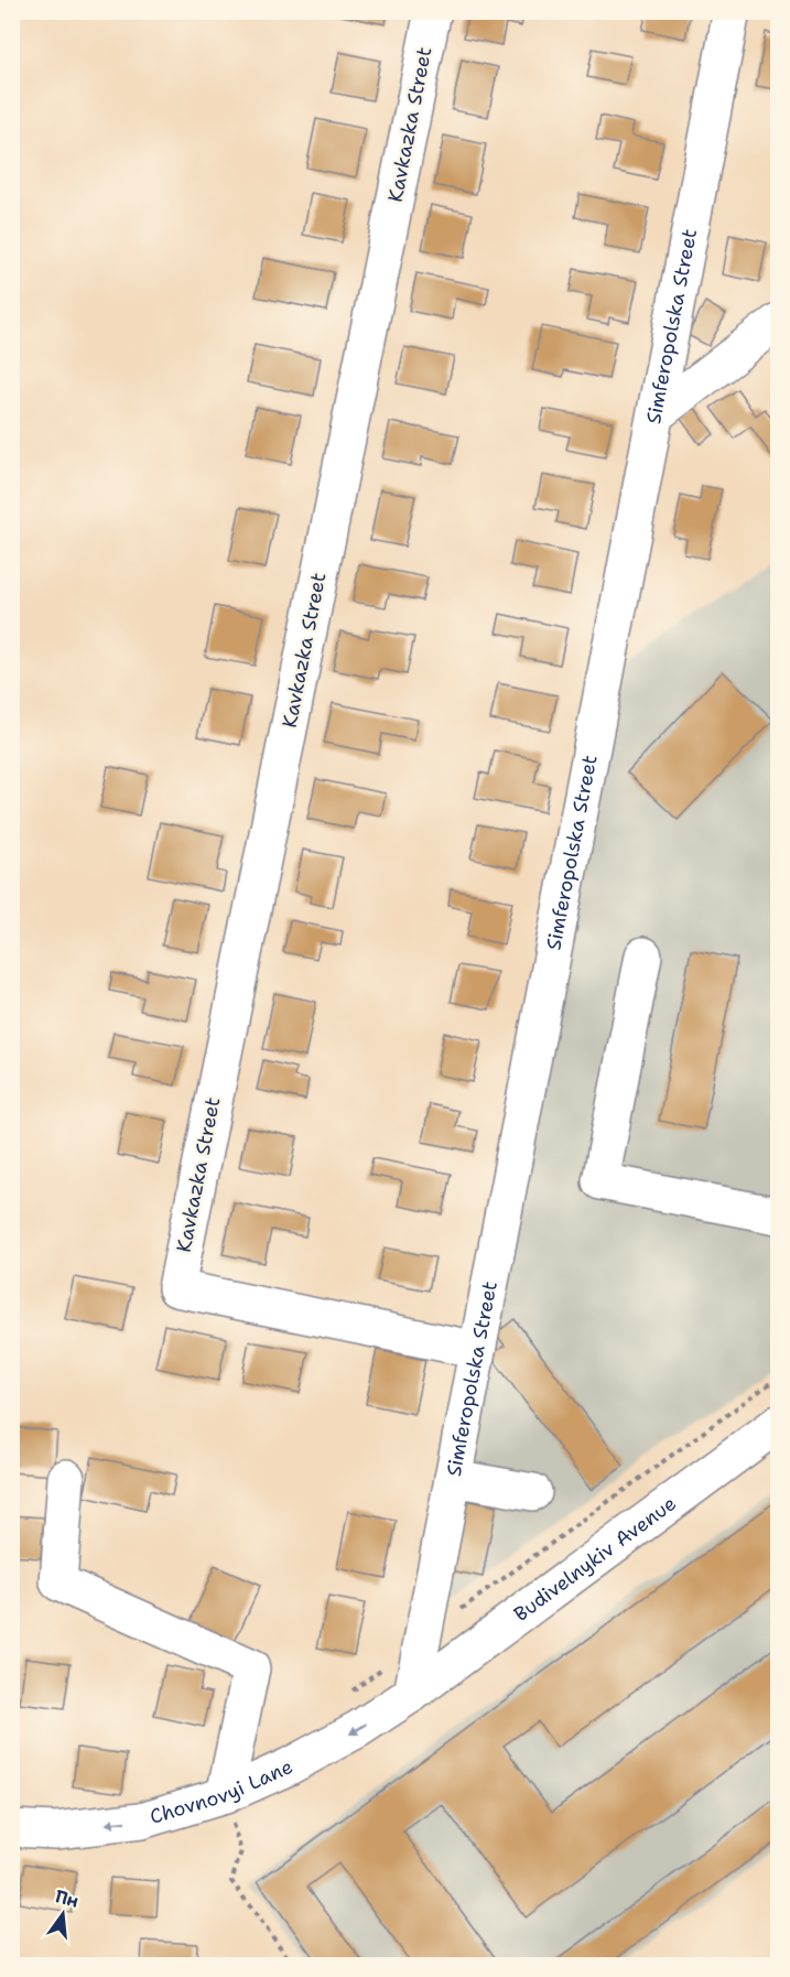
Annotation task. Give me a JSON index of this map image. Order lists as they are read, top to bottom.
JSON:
{
  "streets": {
    "street": [
      "Kavkazka Street",
      "Simferopolska Street",
      "Budivelnykiv Avenue",
      "Chovnovyi Lane"
    ]
  },
  "crossings": [
    ["Kavkazka Street", "Simferopolska Street"],
    ["Simferopolska Street", "Budivelnykiv Avenue"],
    ["Simferopolska Street", "Chovnovyi Lane"],
    ["Budivelnykiv Avenue", "Chovnovyi Lane"]
  ],
  "one_way": ["Chovnovyi Lane"],
  "north": "top"
}
